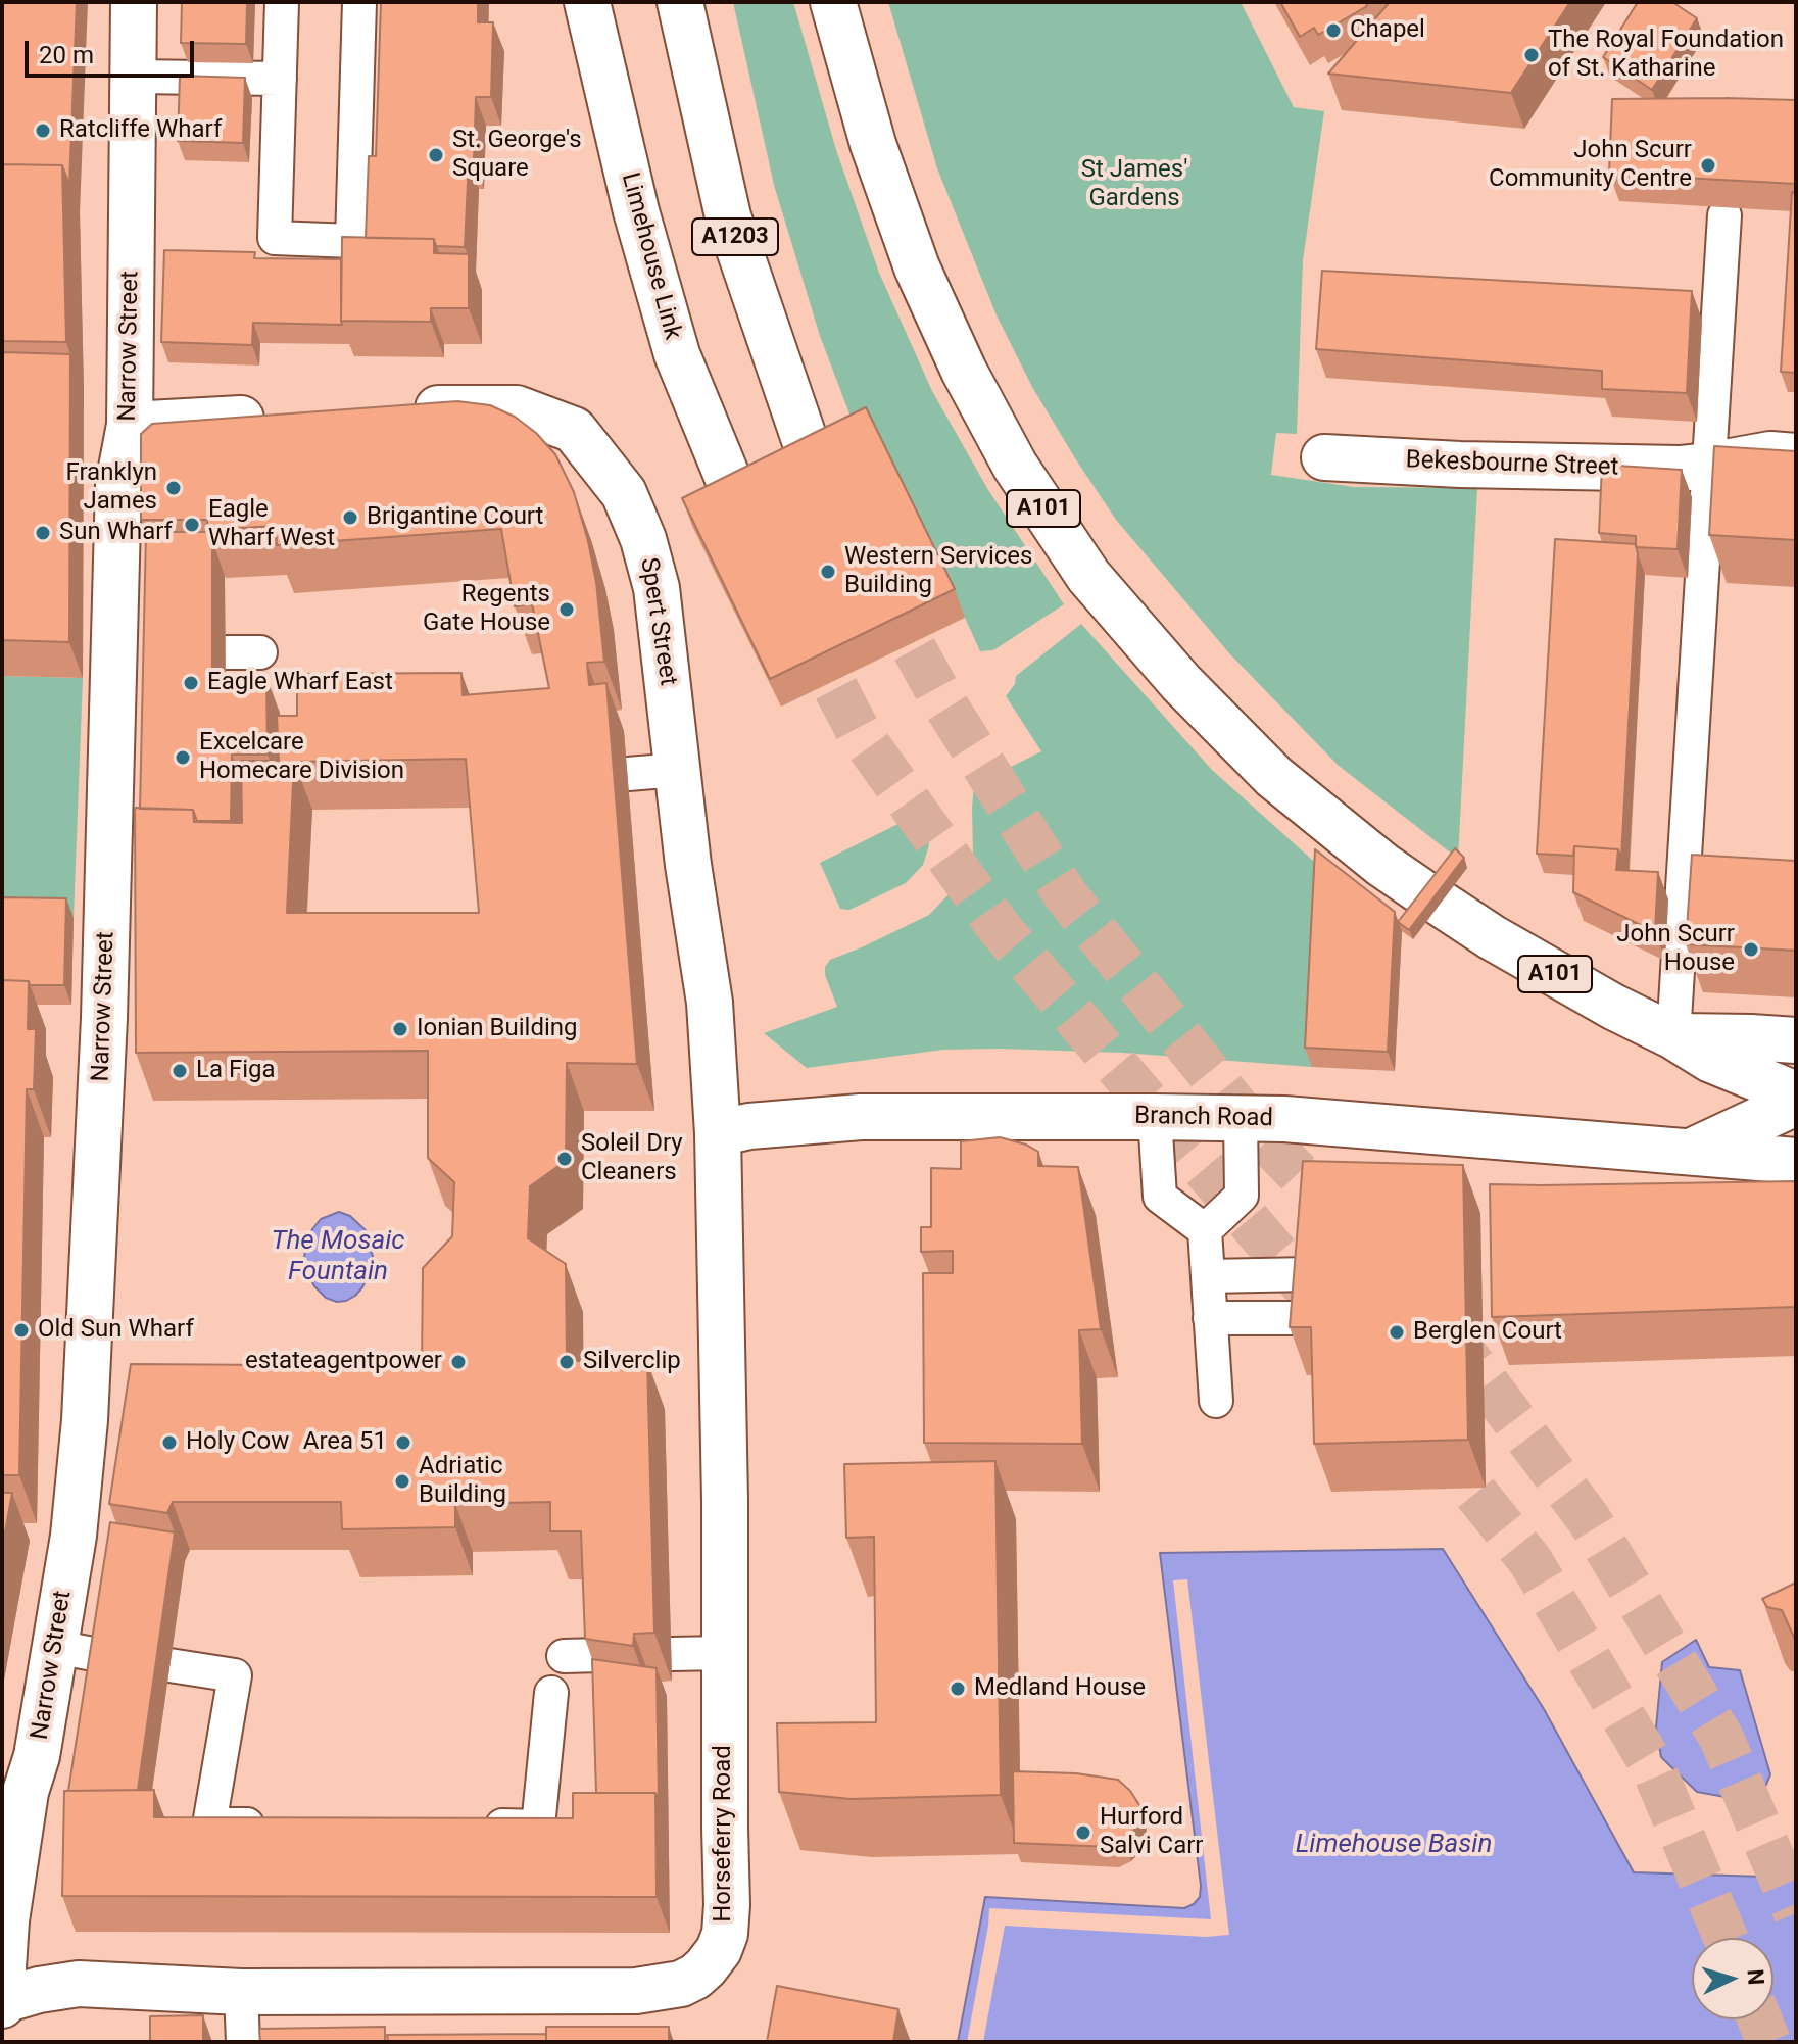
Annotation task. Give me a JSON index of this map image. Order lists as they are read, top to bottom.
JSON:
{
  "streets": {
    "main road": [
      "A1203",
      "Limehouse Link",
      "Narrow Street",
      "Bekesbourne Street",
      "A101",
      "Spert Street",
      "Branch Road",
      "Horseferry Road"
    ]
  },
  "crossings": [
    ["Narrow Street", "Horseferry Road"],
    ["Spert Street", "Branch Road"],
    ["Spert Street", "Horseferry Road"],
    ["Branch Road", "Horseferry Road"]
  ],
  "water": ["The Mosaic Fountain", "Limehouse Basin"],
  "parks": ["St James' Gardens"],
  "places": [
    "Chapel",
    "The Royal Foundation of St. Katharine",
    "Ratcliffe Wharf",
    "St. George's Square",
    "John Scurr Community Centre",
    "Franklyn James",
    "Brigantine Court",
    "Eagle Wharf West",
    "Sun Wharf",
    "Western Services Building",
    "Regents Gate House",
    "Eagle Wharf East",
    "Excelcare Homecare Division",
    "John Scurr House",
    "Ionian Building",
    "La Figa",
    "Soleil Dry Cleaners",
    "Old Sun Wharf",
    "Berglen Court",
    "estateagentpower",
    "Silverclip",
    "Holy Cow",
    "Area 51",
    "Adriatic Building",
    "Medland House",
    "Hurford Salvi Carr"
  ],
  "scale_bar": "20 m",
  "north": "right"
}
